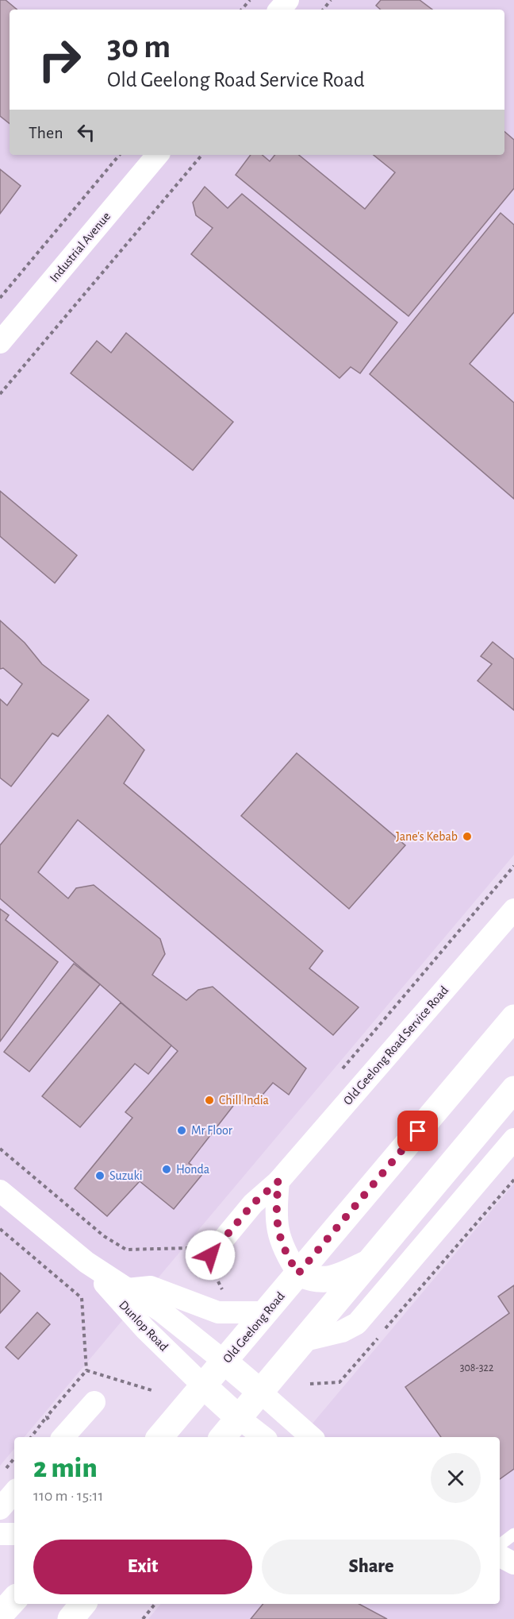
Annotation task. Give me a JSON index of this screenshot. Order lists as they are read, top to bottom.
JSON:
{
  "streets": {
    "main road": ["Old Geelong Road"],
    "street": ["Industrial Avenue", "Old Geelong Road Service Road", "Dunlop Road"]
  },
  "crossings": [
    ["Dunlop Road", "Old Geelong Road"]
  ],
  "places": [
    "Jane's Kebab",
    "Chill India",
    "Mr Floor",
    "Honda",
    "Suzuki"
  ],
  "house_numbers": ["308-322"],
  "page": {
    "turn": ["30 m", "Old Geelong Road Service Road"],
    "then": "Then",
    "heading": ["2 min", "110 m · 15:11"],
    "buttons": ["Exit", "Share"]
  }
}
